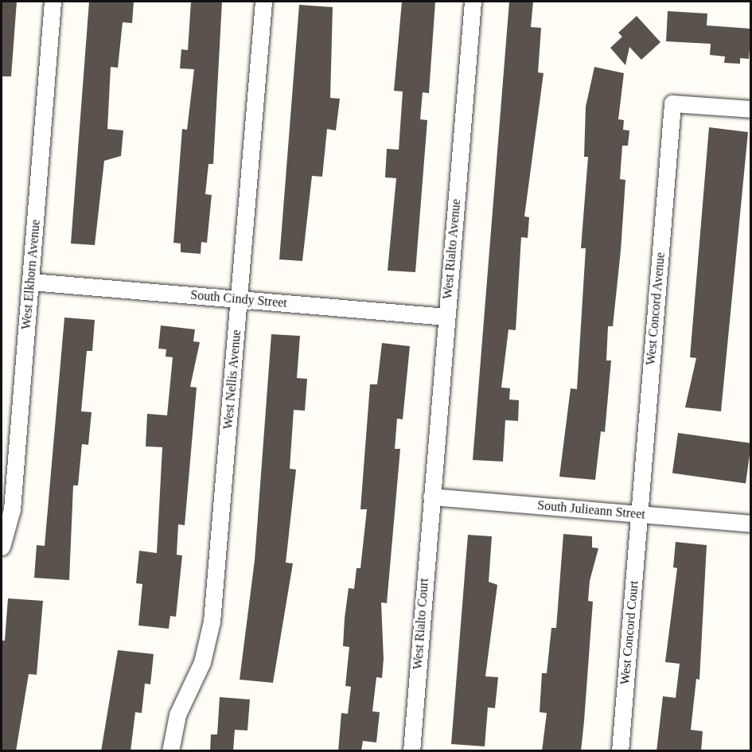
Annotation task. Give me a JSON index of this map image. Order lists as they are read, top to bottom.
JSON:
{
  "streets": {
    "street": [
      "West Rialto Avenue",
      "West Elkhorn Avenue",
      "South Cindy Street",
      "West Concord Avenue",
      "West Nellis Avenue",
      "South Julieann Street",
      "West Rialto Court",
      "West Concord Court"
    ]
  },
  "crossings": [
    ["West Rialto Avenue", "South Cindy Street"],
    ["West Rialto Avenue", "South Julieann Street"],
    ["West Rialto Avenue", "West Rialto Court"],
    ["West Elkhorn Avenue", "South Cindy Street"],
    ["South Cindy Street", "West Nellis Avenue"],
    ["West Concord Avenue", "South Julieann Street"],
    ["West Concord Avenue", "West Concord Court"],
    ["South Julieann Street", "West Rialto Court"],
    ["South Julieann Street", "West Concord Court"]
  ]
}
